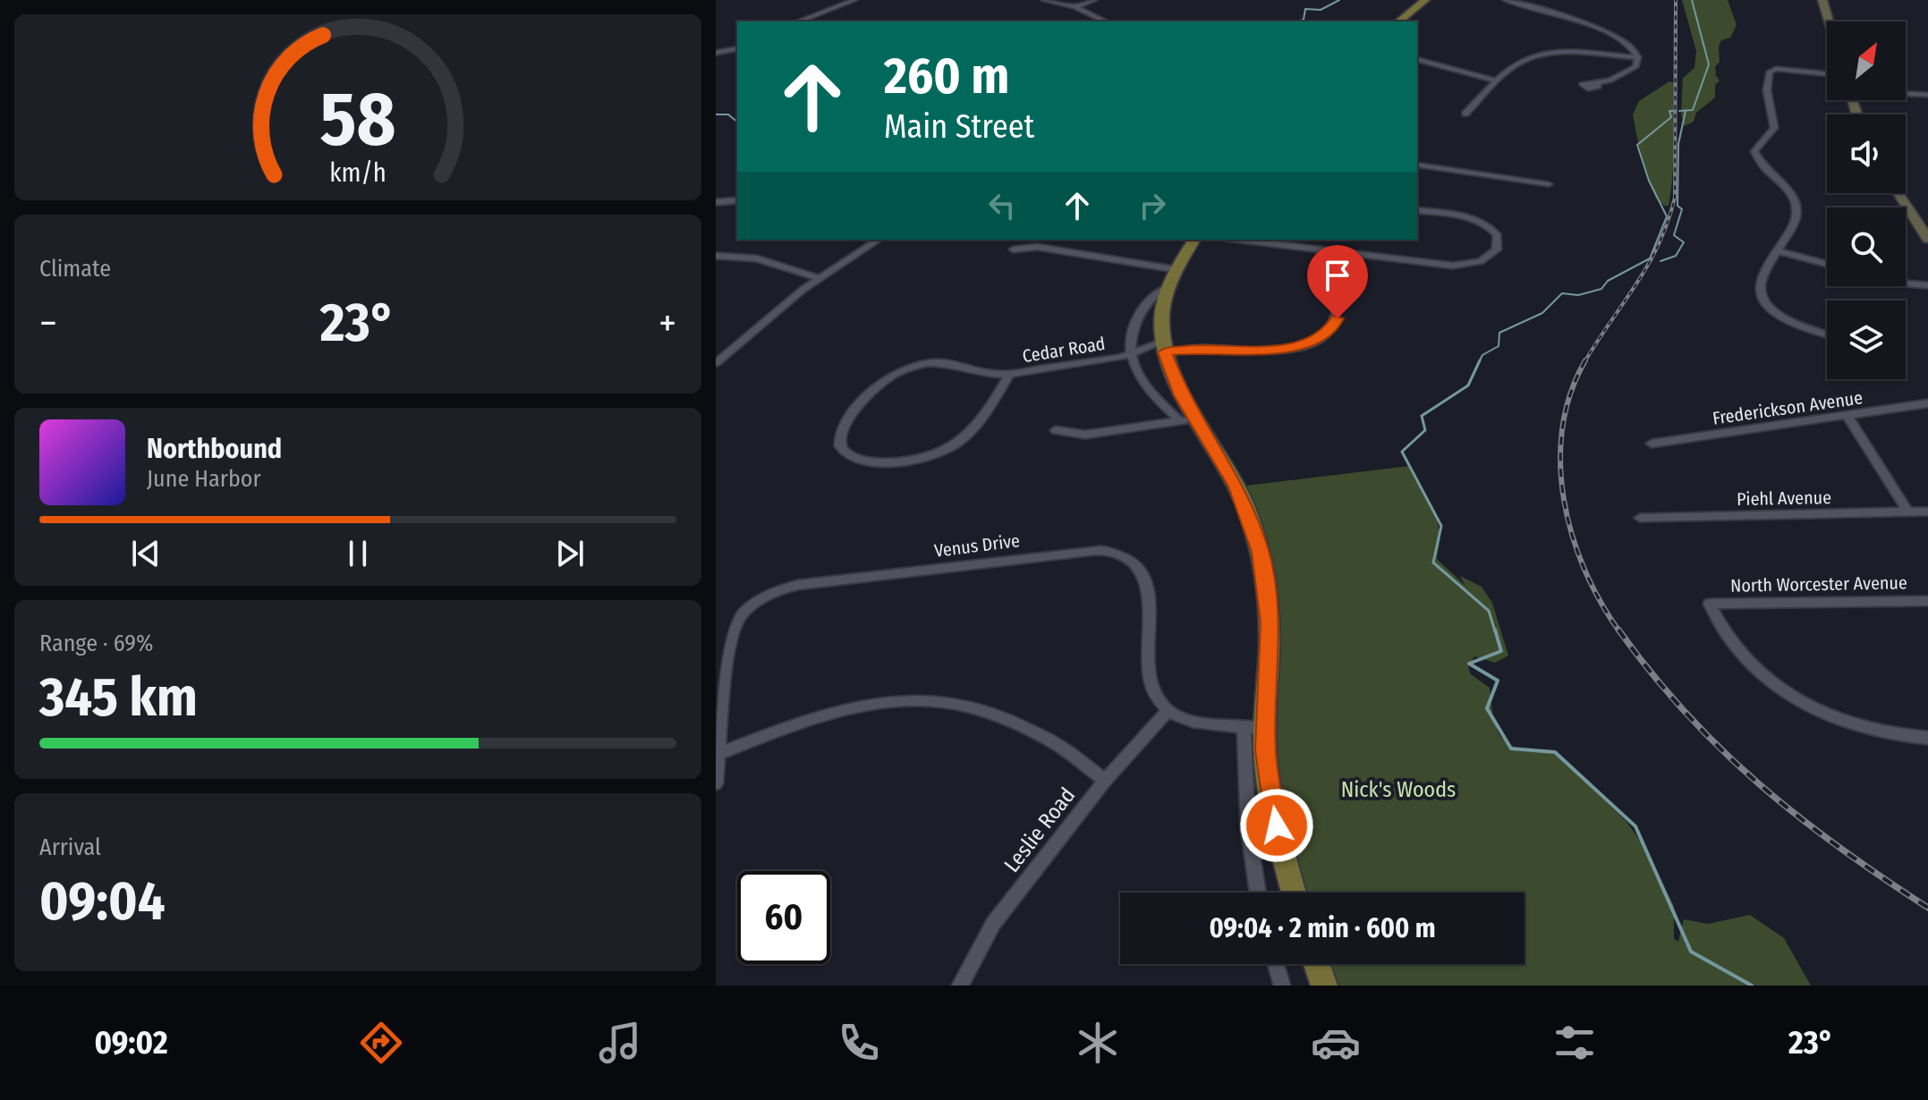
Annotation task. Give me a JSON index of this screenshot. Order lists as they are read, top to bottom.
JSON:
{
  "streets": {
    "street": [
      "Cedar Road",
      "Frederickson Avenue",
      "Piehl Avenue",
      "Venus Drive",
      "North Worcester Avenue",
      "Leslie Road"
    ]
  },
  "crossings": [
    ["Venus Drive", "Leslie Road"]
  ],
  "parks": ["Nick's Woods"],
  "north": "top right",
  "page": {
    "turn": ["260 m", "Main Street"],
    "tile": [
      "Climate",
      ["Range · 69%", "345 km"],
      ["Arrival", "09:04"]
    ],
    "heat": ["−", "23°", "+"],
    "song": ["Northbound", "June Harbor"],
    "limit": "60",
    "trip": "09:04 · 2 min · 600 m",
    "tabs": ["09:02", "23°"],
    "gauge": ["58", "km/h"]
  }
}
